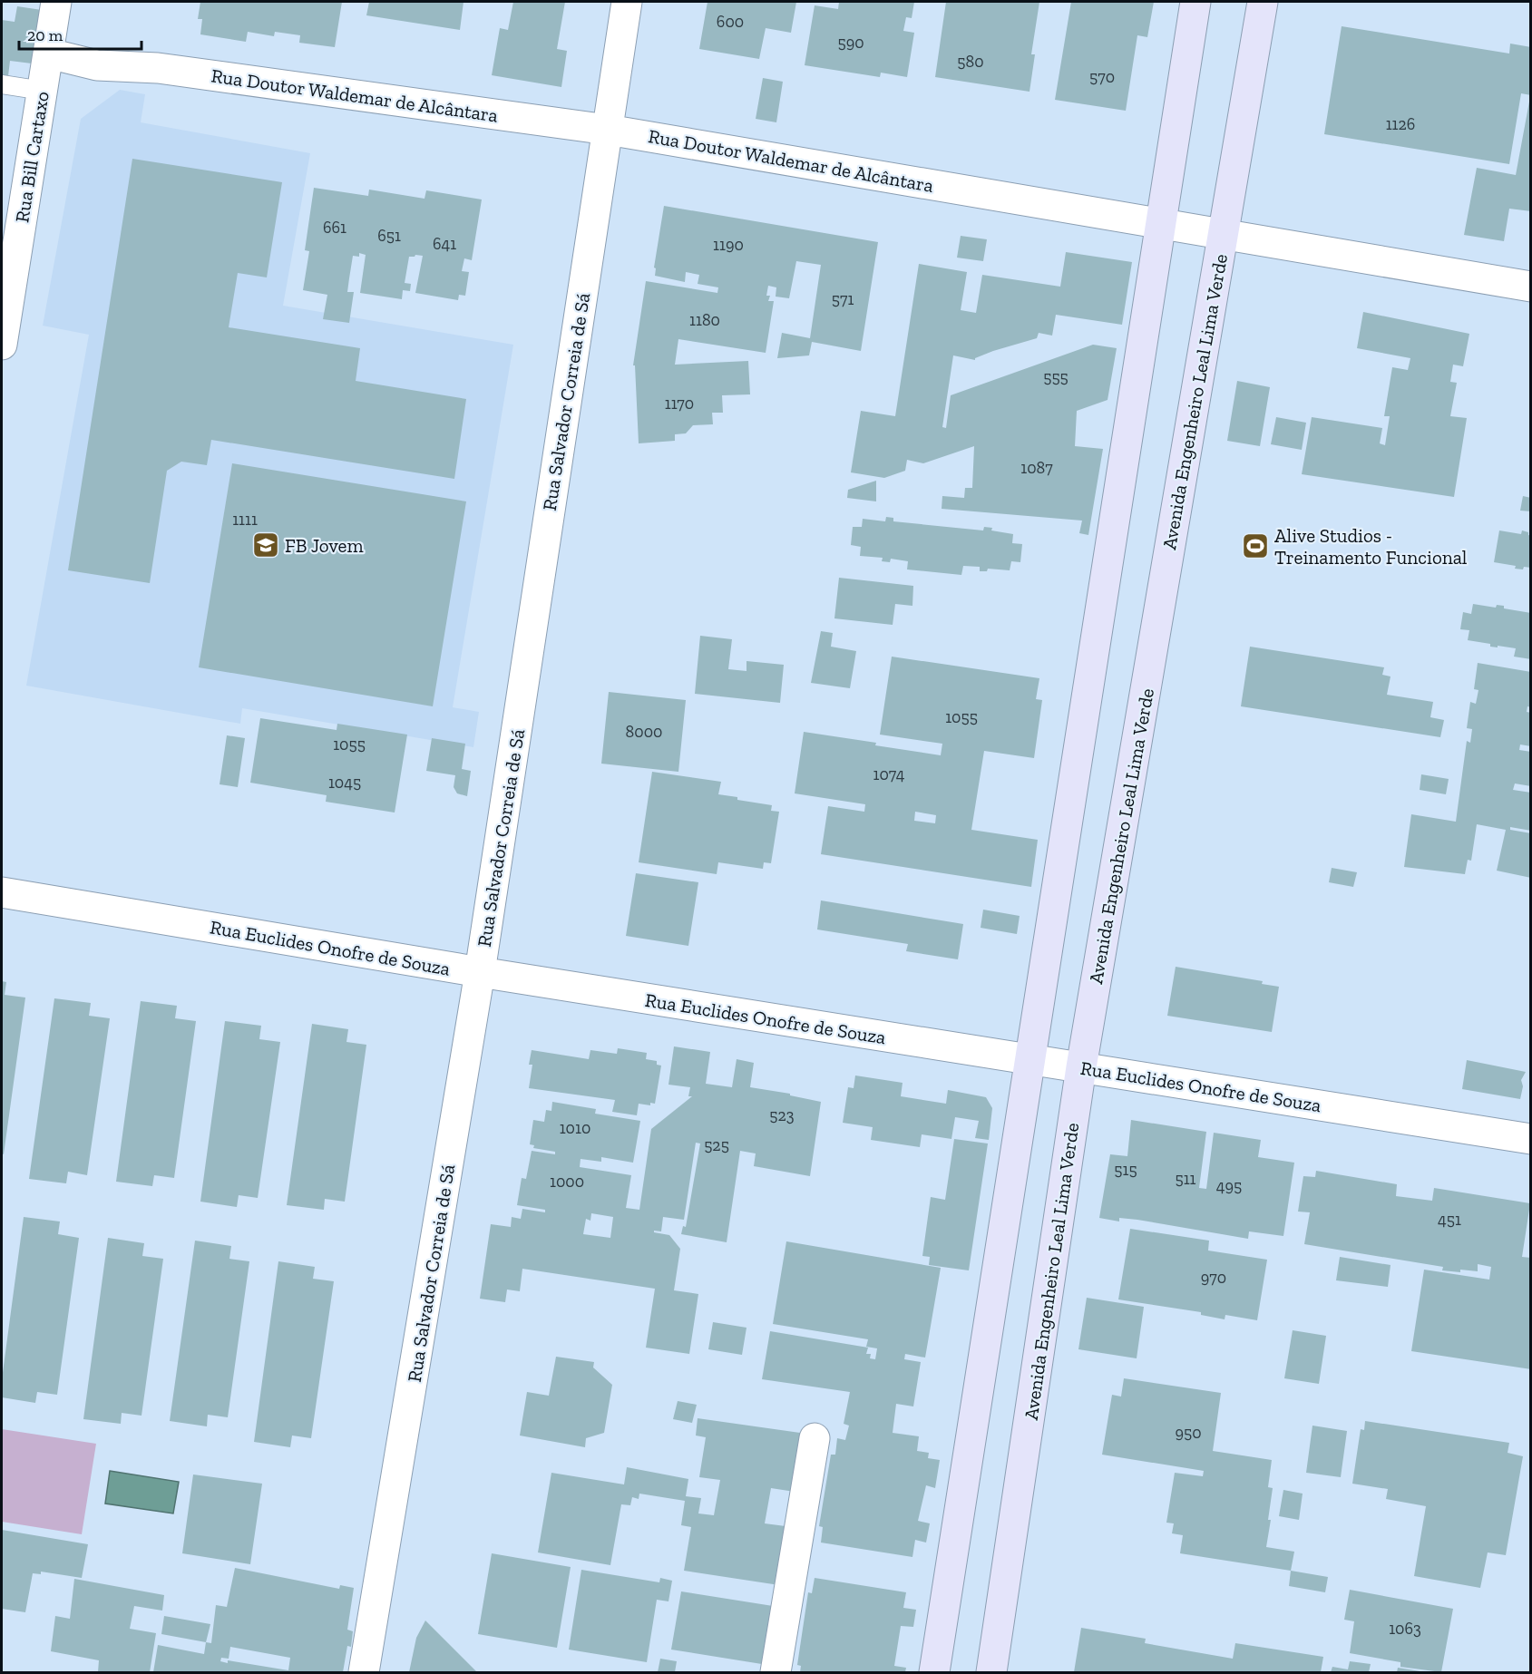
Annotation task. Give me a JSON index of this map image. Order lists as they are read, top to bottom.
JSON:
{
  "streets": {
    "main road": ["Avenida Engenheiro Leal Lima Verde"],
    "street": [
      "Rua Doutor Waldemar de Alcântara",
      "Rua Bill Cartaxo",
      "Rua Salvador Correia de Sá",
      "Rua Euclides Onofre de Souza"
    ]
  },
  "crossings": [
    ["Rua Doutor Waldemar de Alcântara", "Rua Bill Cartaxo"],
    ["Rua Doutor Waldemar de Alcântara", "Rua Salvador Correia de Sá"],
    ["Rua Doutor Waldemar de Alcântara", "Avenida Engenheiro Leal Lima Verde"],
    ["Rua Salvador Correia de Sá", "Rua Euclides Onofre de Souza"],
    ["Avenida Engenheiro Leal Lima Verde", "Rua Euclides Onofre de Souza"]
  ],
  "places": {
    "school or university": ["FB Jovem"],
    "sports": ["Alive Studios - Treinamento Funcional"]
  },
  "house_numbers": [
    "600",
    "590",
    "580",
    "570",
    "1126",
    "661",
    "651",
    "641",
    "1190",
    "571",
    "1180",
    "555",
    "1170",
    "1087",
    "1111",
    "1055",
    "8000",
    "1055",
    "1074",
    "1045",
    "523",
    "1010",
    "525",
    "515",
    "511",
    "1000",
    "495",
    "451",
    "970",
    "950",
    "1063"
  ],
  "scale_bar": "20 m"
}
